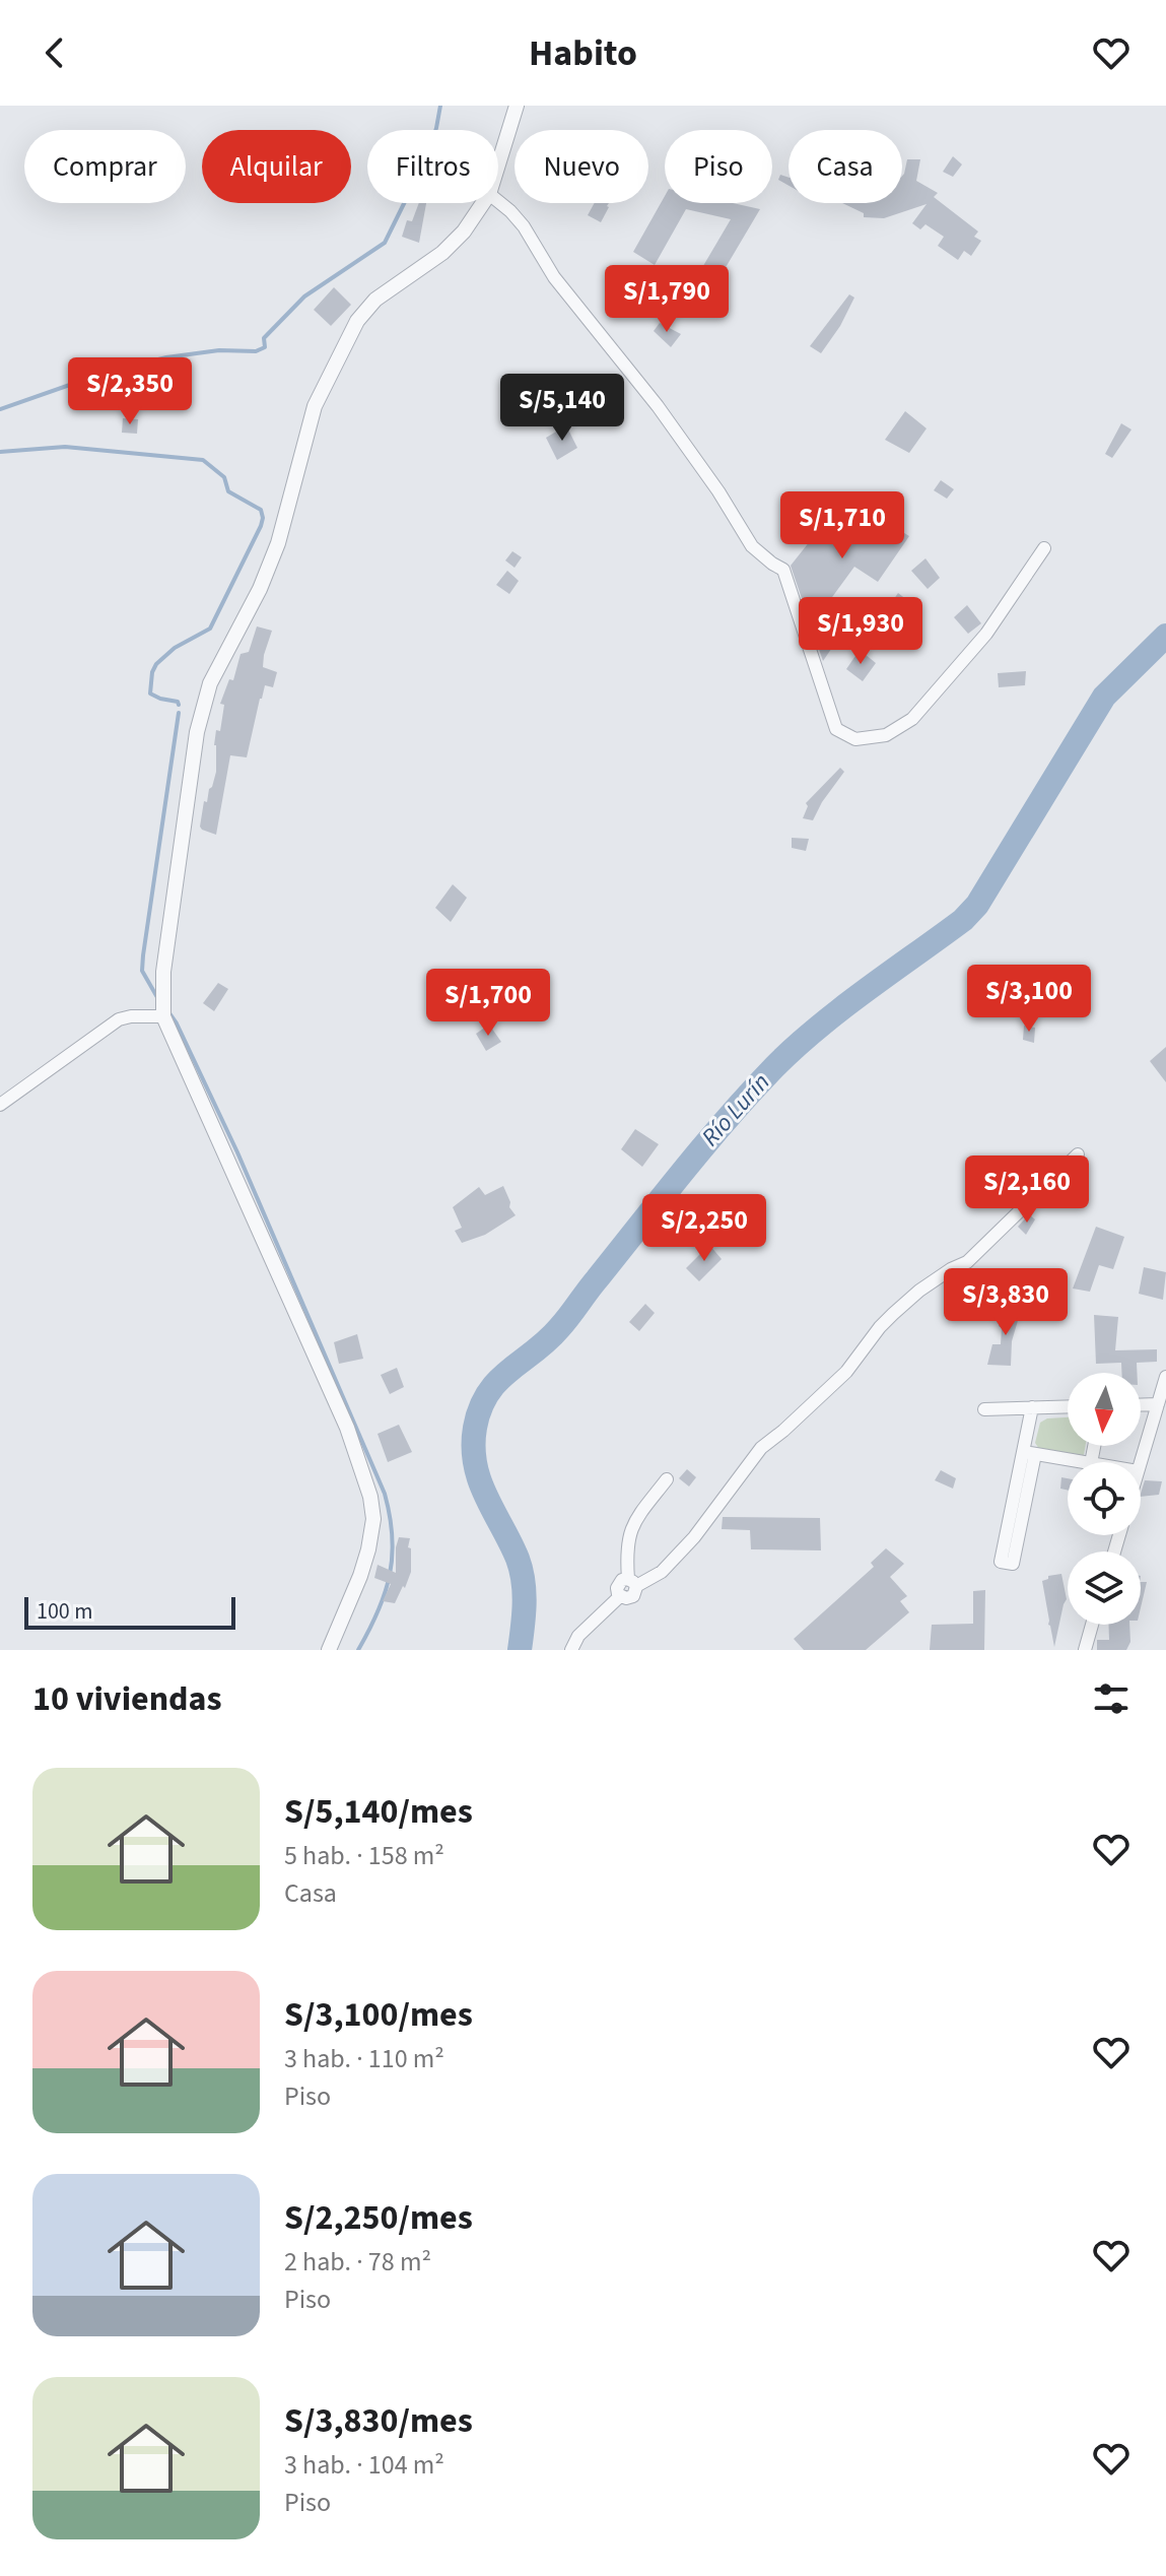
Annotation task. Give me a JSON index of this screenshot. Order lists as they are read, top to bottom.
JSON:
{
  "water": ["Río Lurín"],
  "scale_bar": "100 m",
  "north": "bottom",
  "page": {
    "header": "Habito",
    "chip": [
      "Comprar",
      "Alquilar",
      "Filtros",
      "Nuevo",
      "Piso",
      "Casa"
    ],
    "price": [
      "S/1,790",
      "S/2,350",
      "S/5,140",
      "S/1,710",
      "S/1,930",
      "S/3,100",
      "S/1,700",
      "S/2,160",
      "S/2,250",
      "S/3,830"
    ],
    "scale": "100 m",
    "heading": "10 viviendas",
    "list": [
      {
        "name": "S/5,140/mes",
        "note": "5 hab. · 158 m² · Casa"
      },
      {
        "name": "S/3,100/mes",
        "note": "3 hab. · 110 m² · Piso"
      },
      {
        "name": "S/2,250/mes",
        "note": "2 hab. · 78 m² · Piso"
      },
      {
        "name": "S/3,830/mes",
        "note": "3 hab. · 104 m² · Piso"
      }
    ]
  }
}
